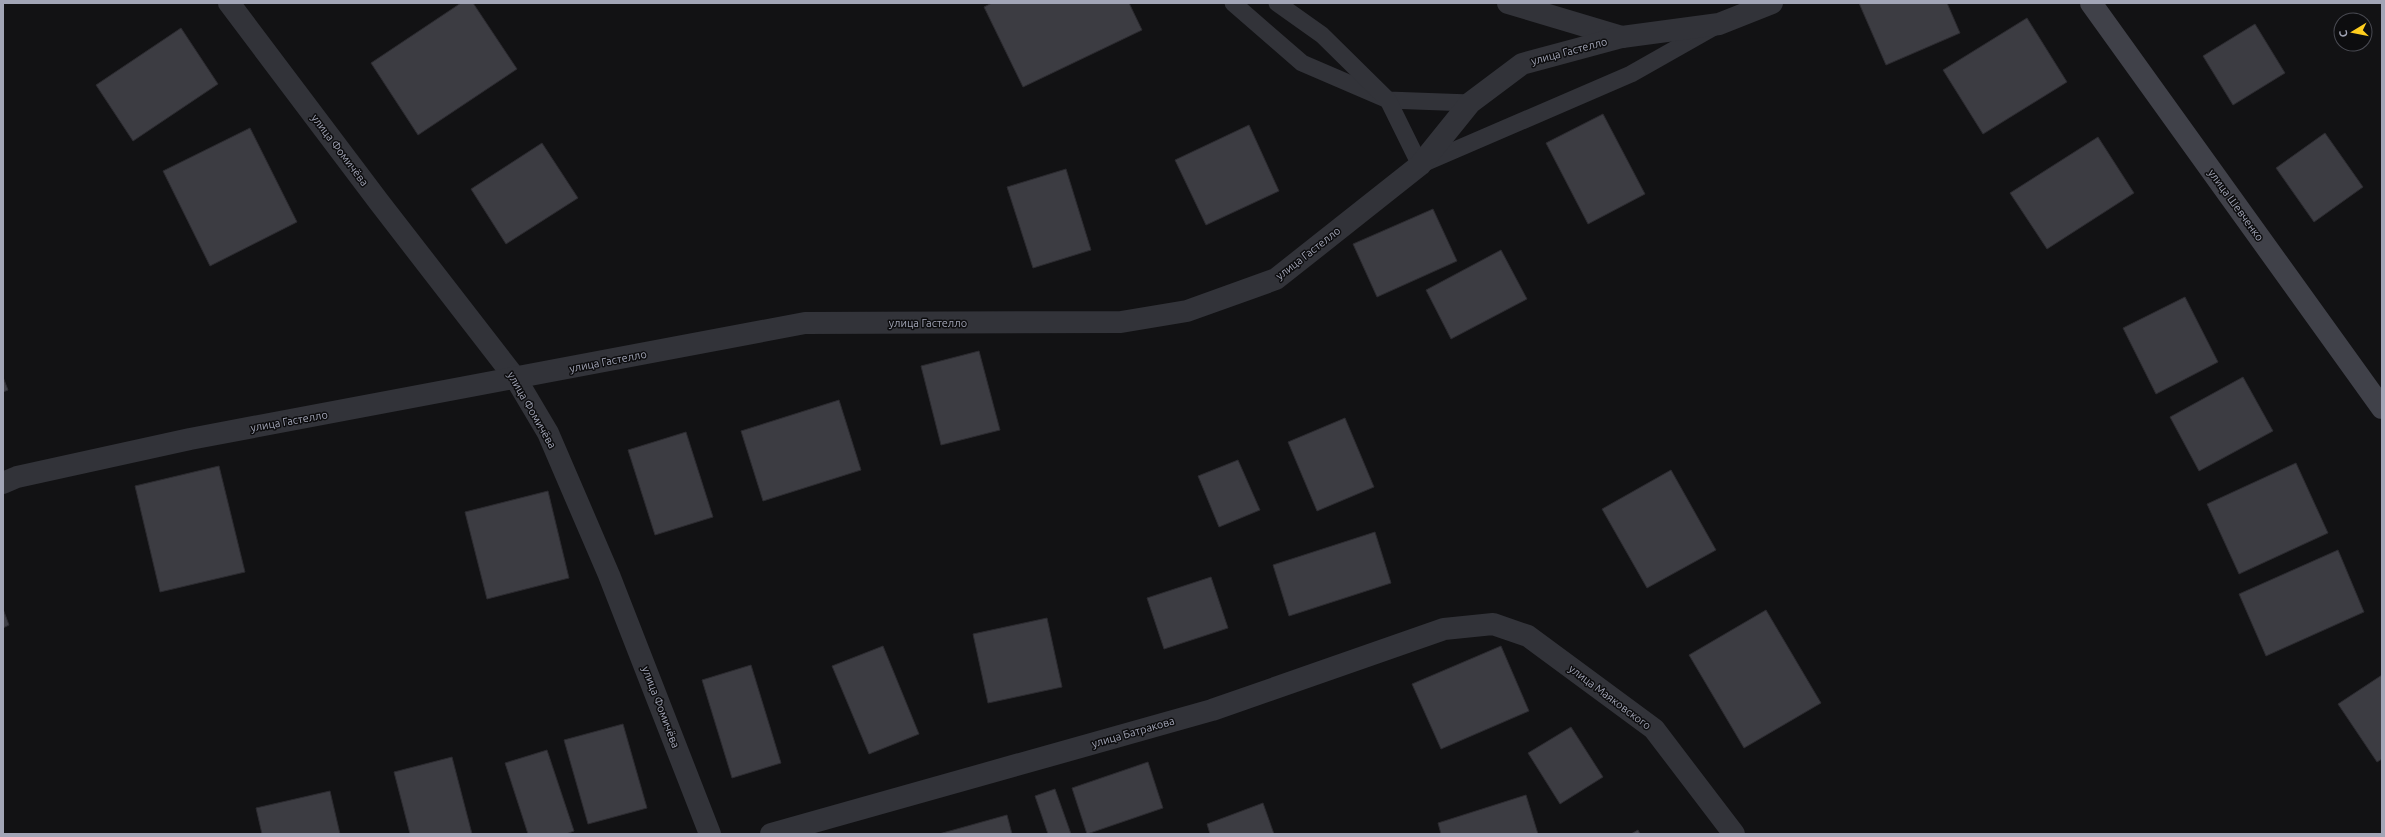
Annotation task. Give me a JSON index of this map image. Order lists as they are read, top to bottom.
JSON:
{
  "streets": {
    "main road": ["улица Шевченко"],
    "street": [
      "улица Гастелло",
      "улица Фомичёва",
      "улица Маяковского",
      "улица Батракова"
    ]
  },
  "crossings": [
    ["улица Гастелло", "улица Фомичёва"],
    ["улица Маяковского", "улица Батракова"]
  ],
  "north": "left"
}
